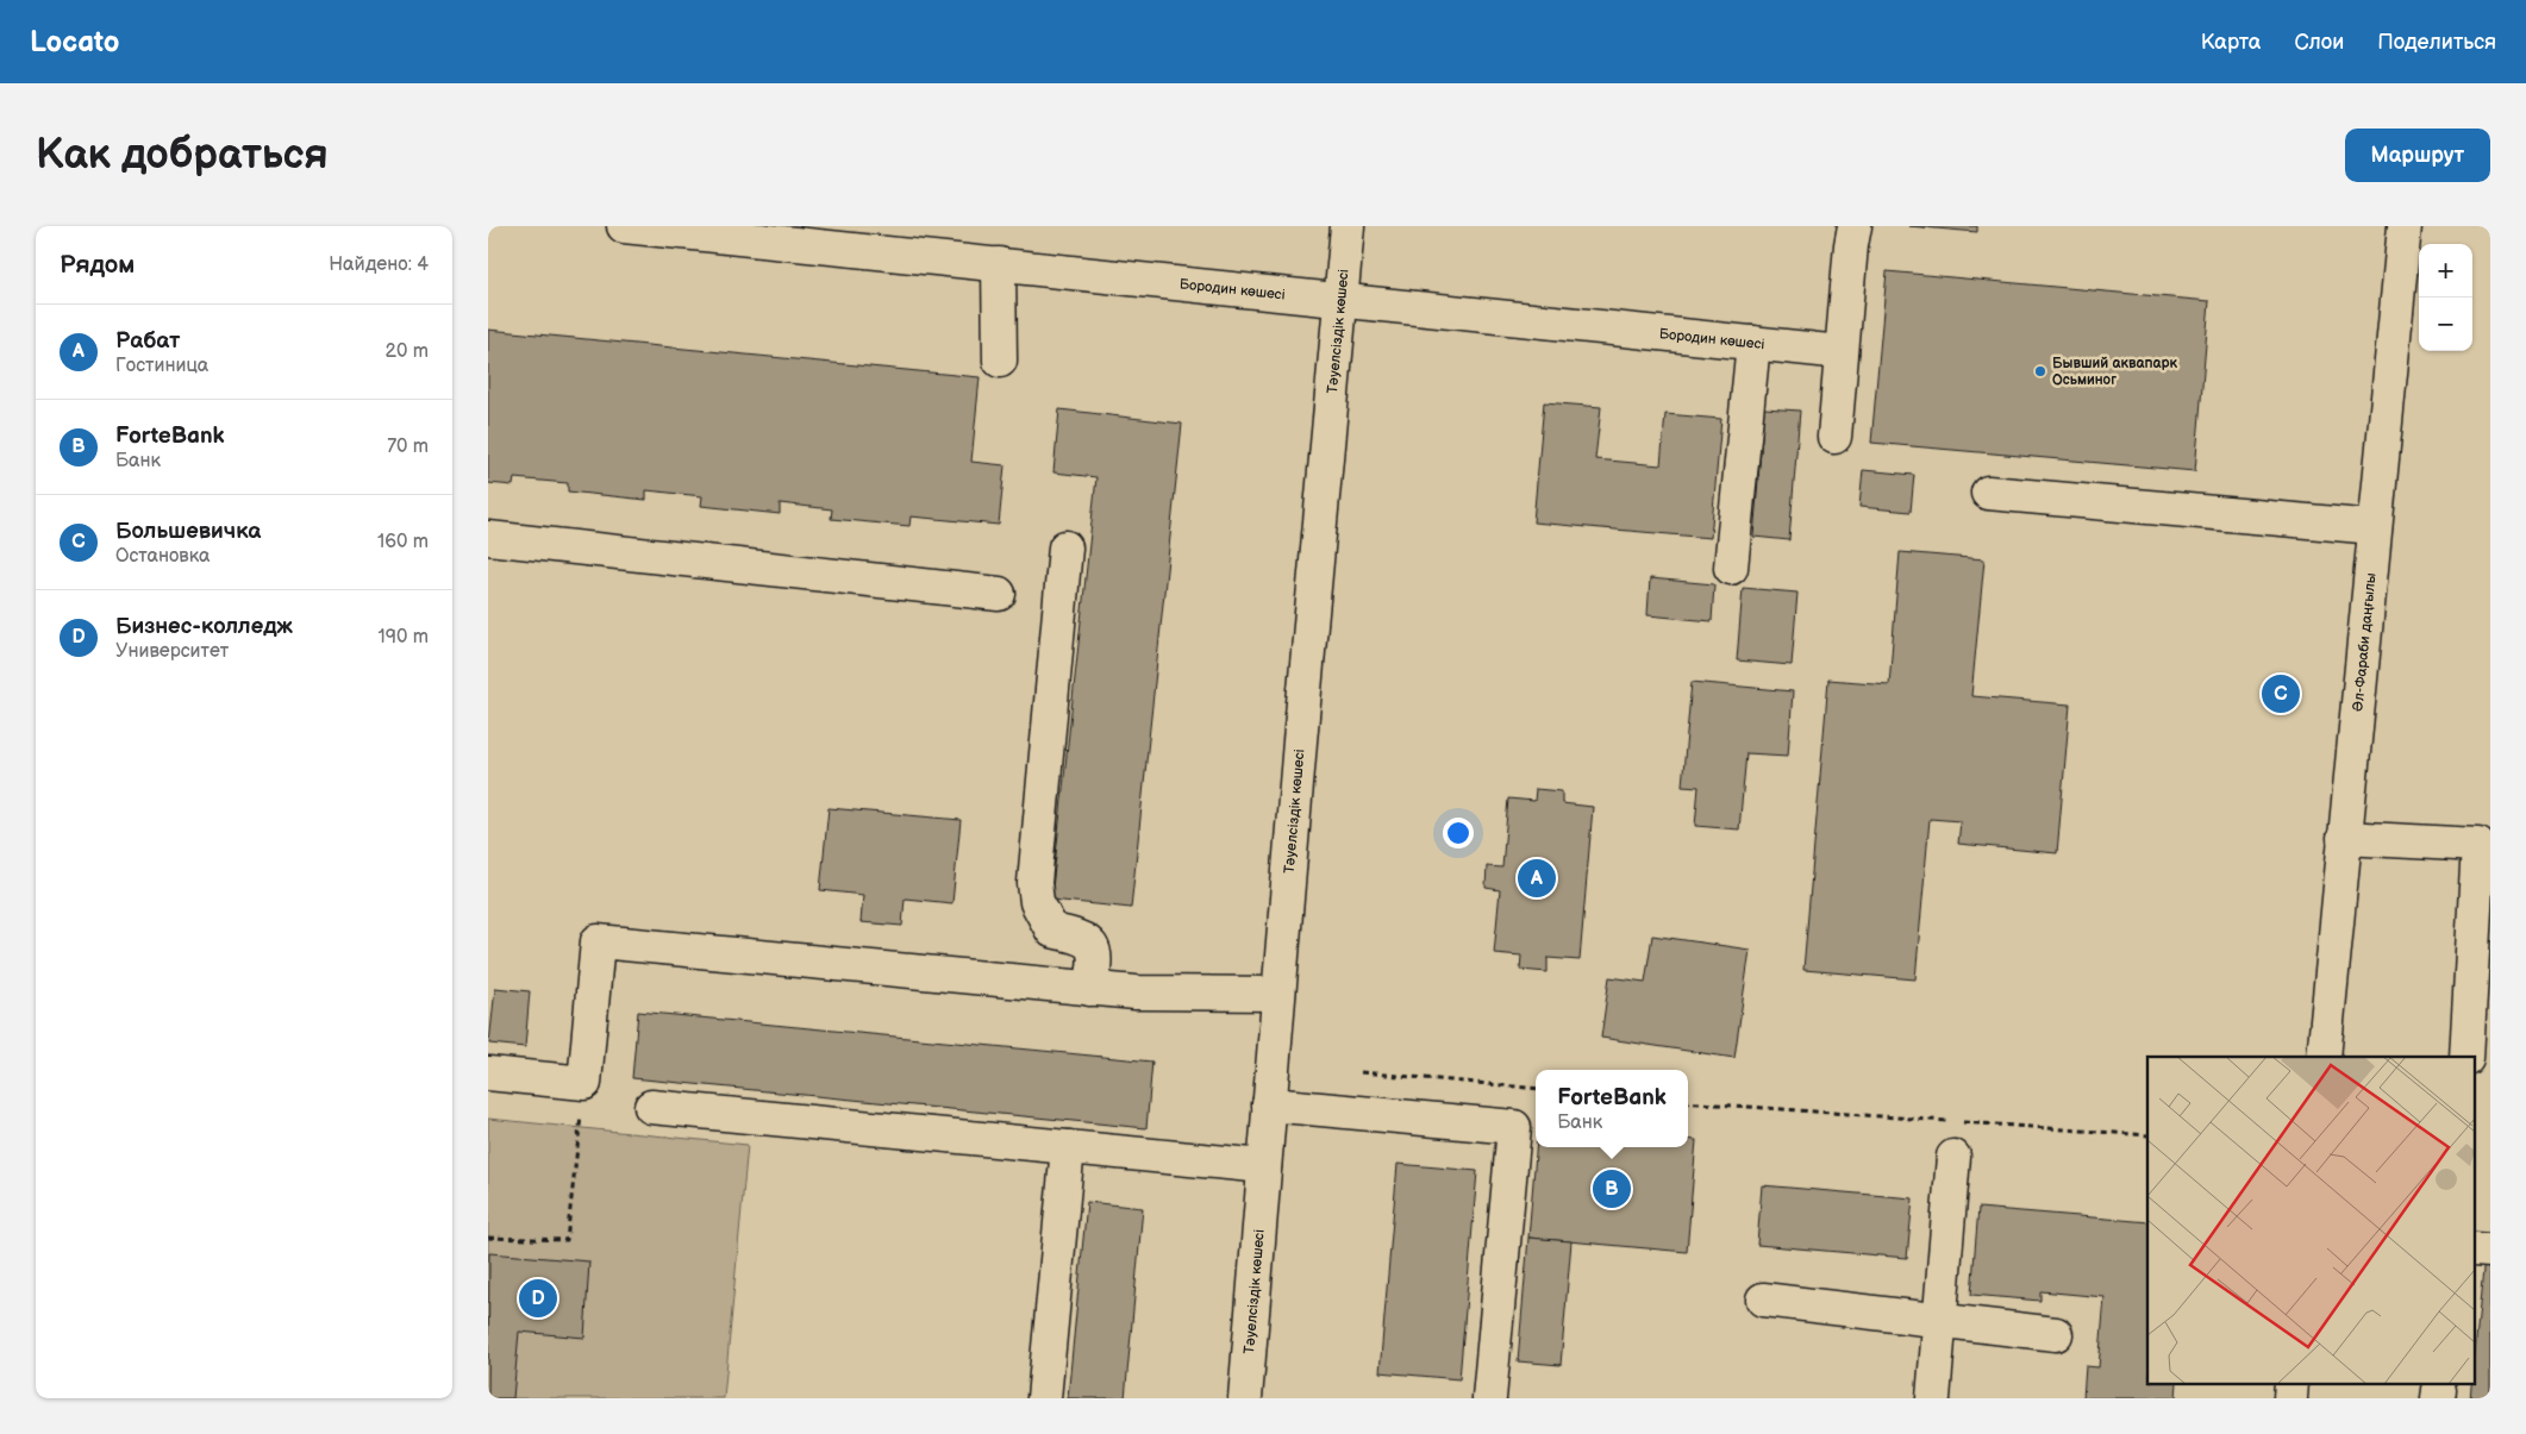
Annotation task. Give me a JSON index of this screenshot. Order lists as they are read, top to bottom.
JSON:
{
  "streets": {
    "main road": ["Бородин көшесі", "Тәуелсіздік көшесі", "Әл-Фараби даңғылы"]
  },
  "crossings": [
    ["Бородин көшесі", "Тәуелсіздік көшесі"]
  ],
  "places": ["Бывший аквапарк Осьминог"],
  "page": {
    "header": "Locato",
    "nav": ["Карта", "Слои", "Поделиться"],
    "buttons": "Маршрут",
    "title": "Как добраться",
    "heading": ["Рядом", "Найдено: 4"],
    "map_buttons": ["+", "−"],
    "list": [
      {
        "mark": "A",
        "name": "Рабат",
        "note": "Гостиница",
        "value": "20 m"
      },
      {
        "mark": "B",
        "name": "ForteBank",
        "note": "Банк",
        "value": "70 m"
      },
      {
        "mark": "C",
        "name": "Большевичка",
        "note": "Остановка",
        "value": "160 m"
      },
      {
        "mark": "D",
        "name": "Бизнес-колледж",
        "note": "Университет",
        "value": "190 m"
      }
    ],
    "pins": [
      "C",
      "A",
      "B",
      "D"
    ],
    "popup": ["ForteBank", "Банк"]
  }
}
